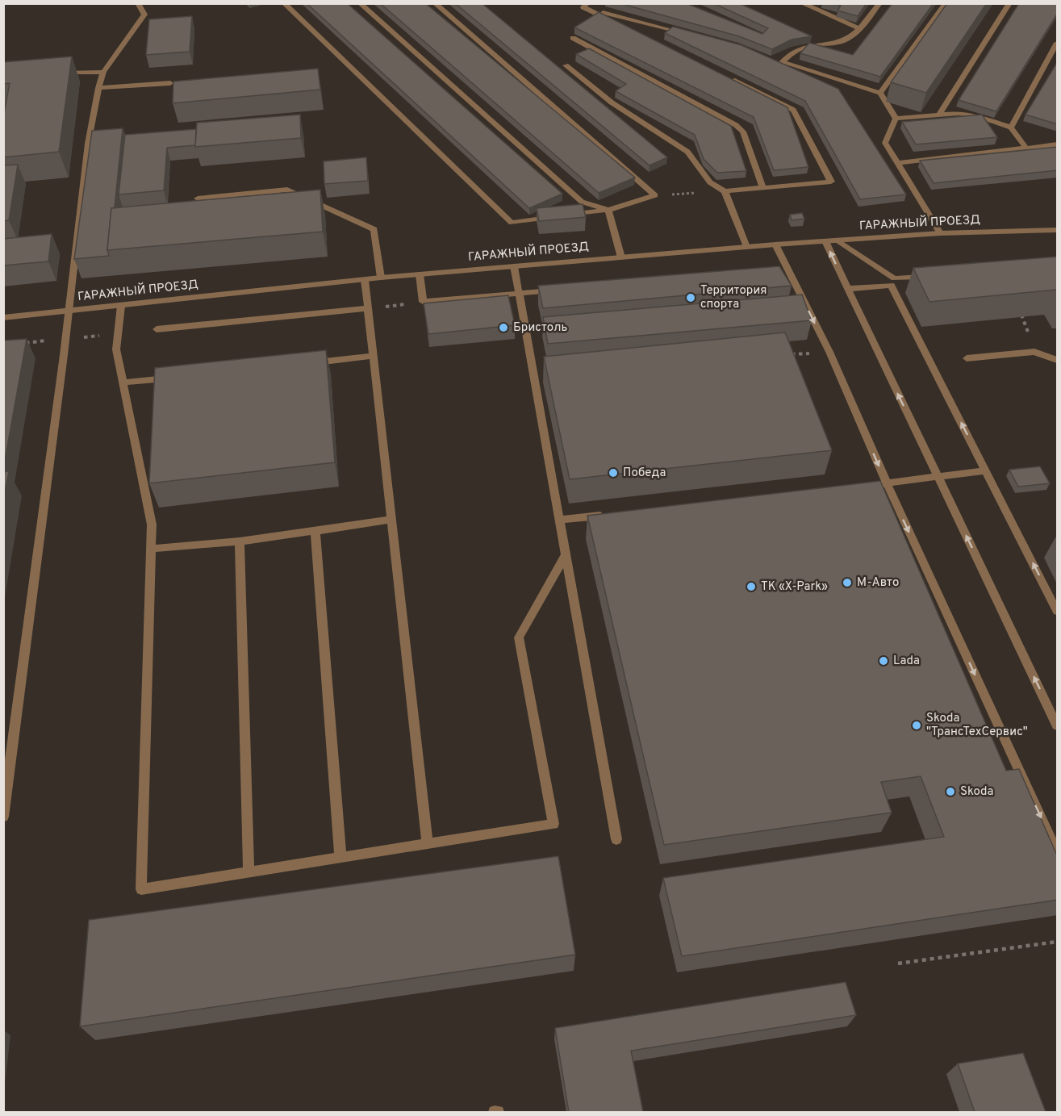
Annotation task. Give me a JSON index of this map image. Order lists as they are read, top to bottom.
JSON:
{
  "streets": {
    "street": ["ГАРАЖНЫЙ ПРОЕЗД"]
  },
  "places": [
    "Территория спорта",
    "Бристоль",
    "Победа",
    "М-Авто",
    "ТК «X-Park»",
    "Lada",
    "Skoda \"ТрансТехСервис\"",
    "Skoda"
  ]
}
